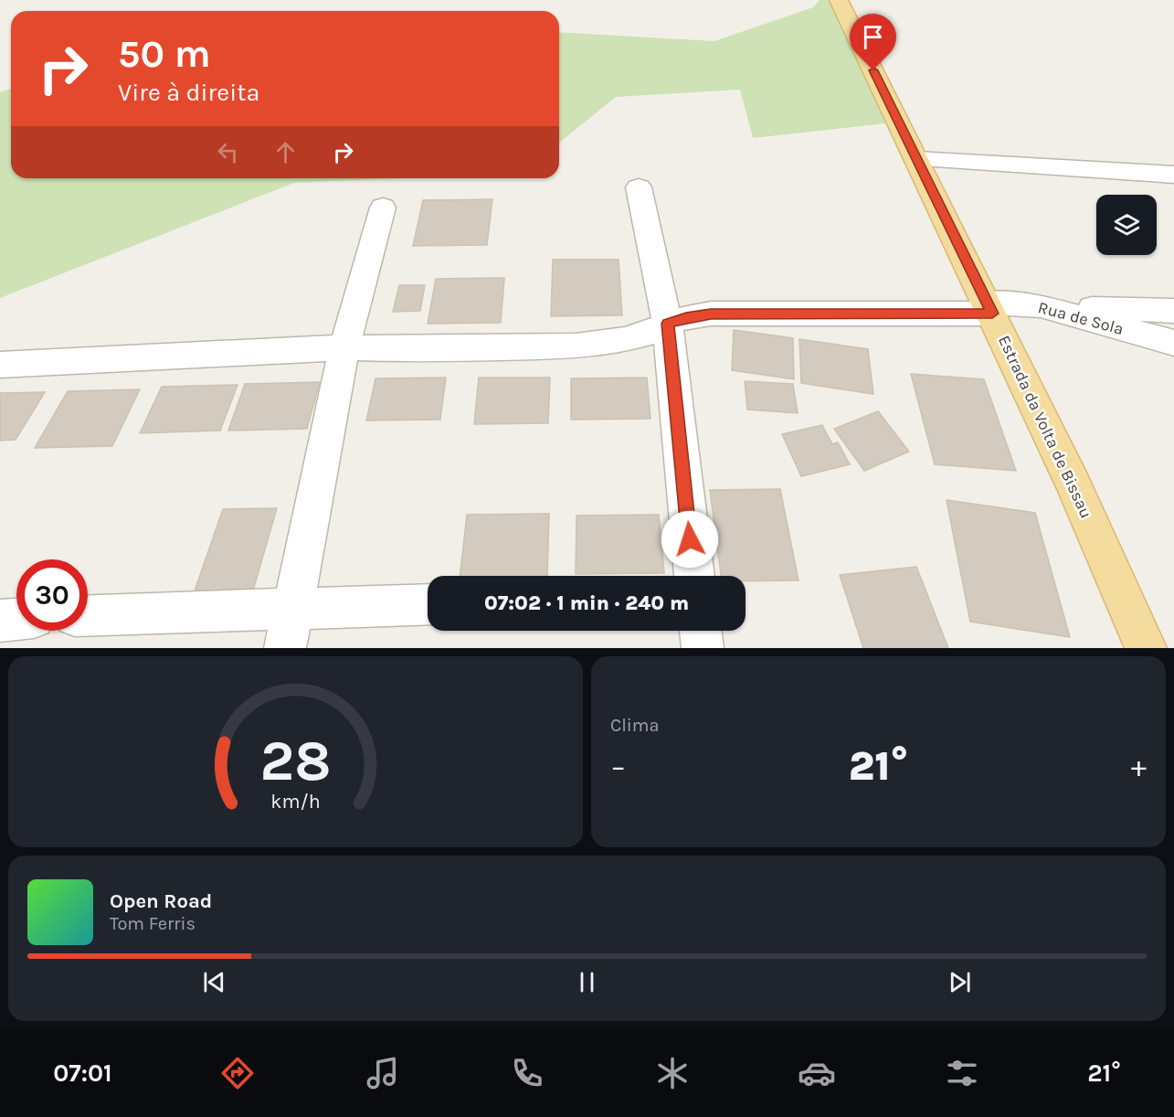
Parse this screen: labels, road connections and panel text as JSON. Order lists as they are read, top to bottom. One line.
{"streets":{"main road":["Estrada da Volta de Bissau"],"street":["Rua de Sola"]},"crossings":[["Rua de Sola","Estrada da Volta de Bissau"]],"page":{"turn":["50 m","Vire à direita"],"limit":"30","trip":"07:02 · 1 min · 240 m","tile":"Clima","heat":["−","21°","+"],"song":["Open Road","Tom Ferris"],"tabs":["07:01","21°"],"gauge":["28","km/h"]}}
